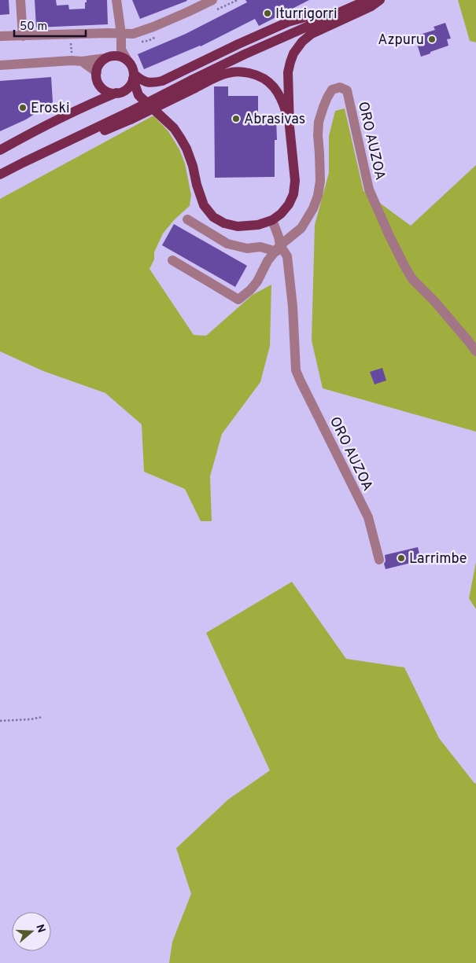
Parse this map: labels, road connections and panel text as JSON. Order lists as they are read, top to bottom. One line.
{"streets":{"street":["ORO AUZOA"]},"places":["Iturrigorri","Azpuru","Eroski","Abrasivas","Larrimbe"],"scale_bar":"50 m","north":"right"}
